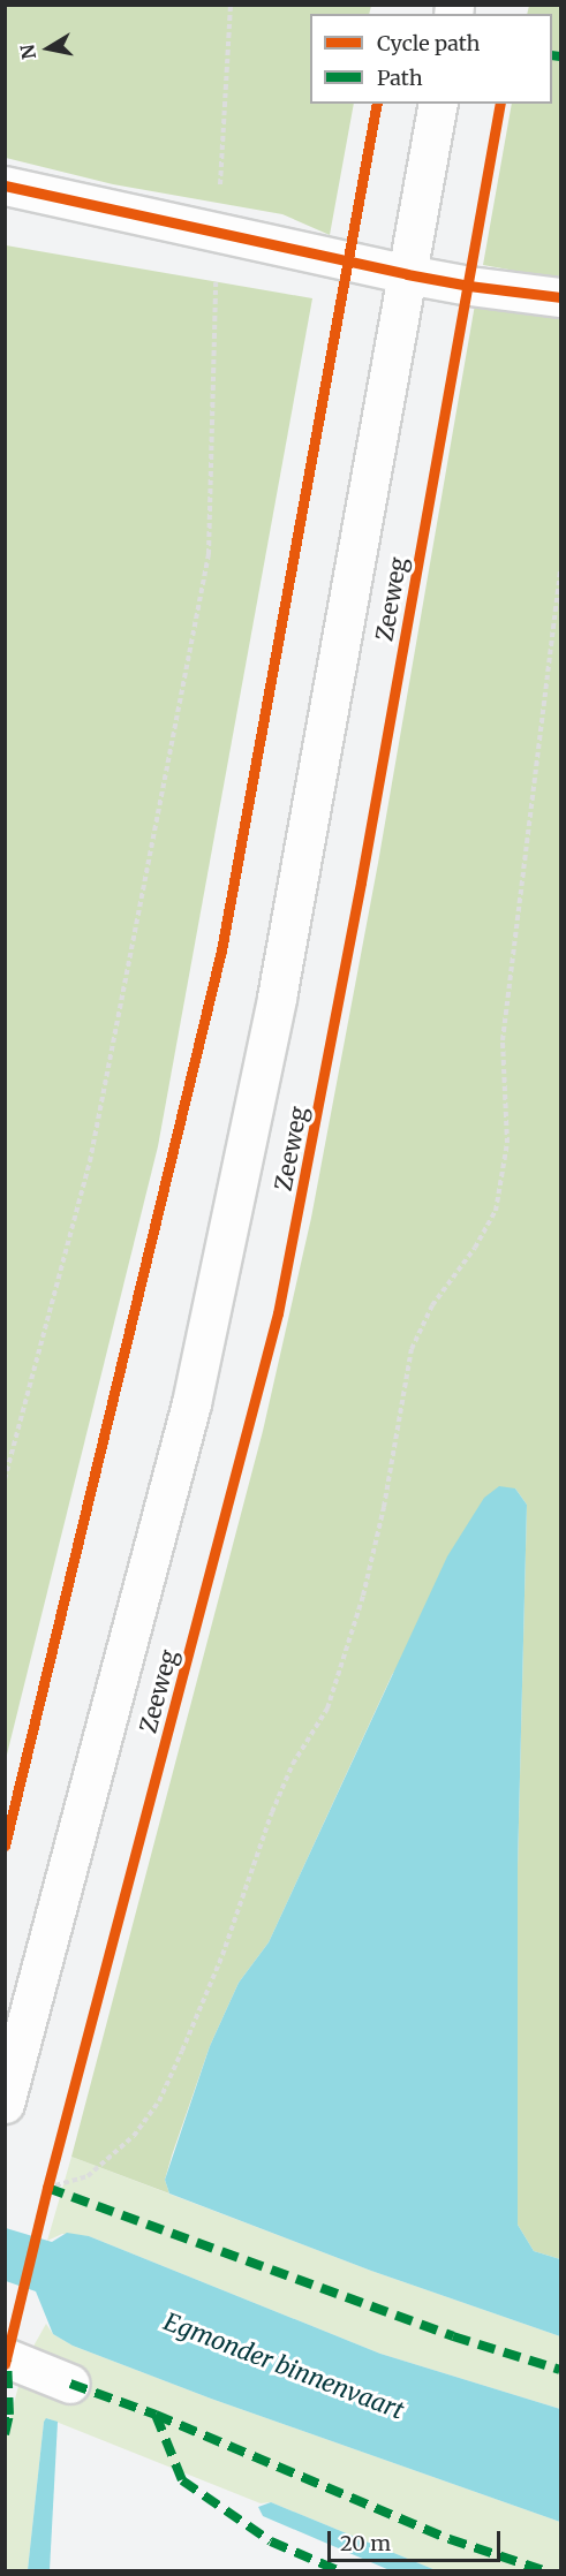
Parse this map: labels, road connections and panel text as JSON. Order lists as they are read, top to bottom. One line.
{"streets":{"street":["Zeeweg"]},"water":["Egmonder binnenvaart"],"legend":["Cycle path","Path"],"scale_bar":"20 m","north":"left"}
